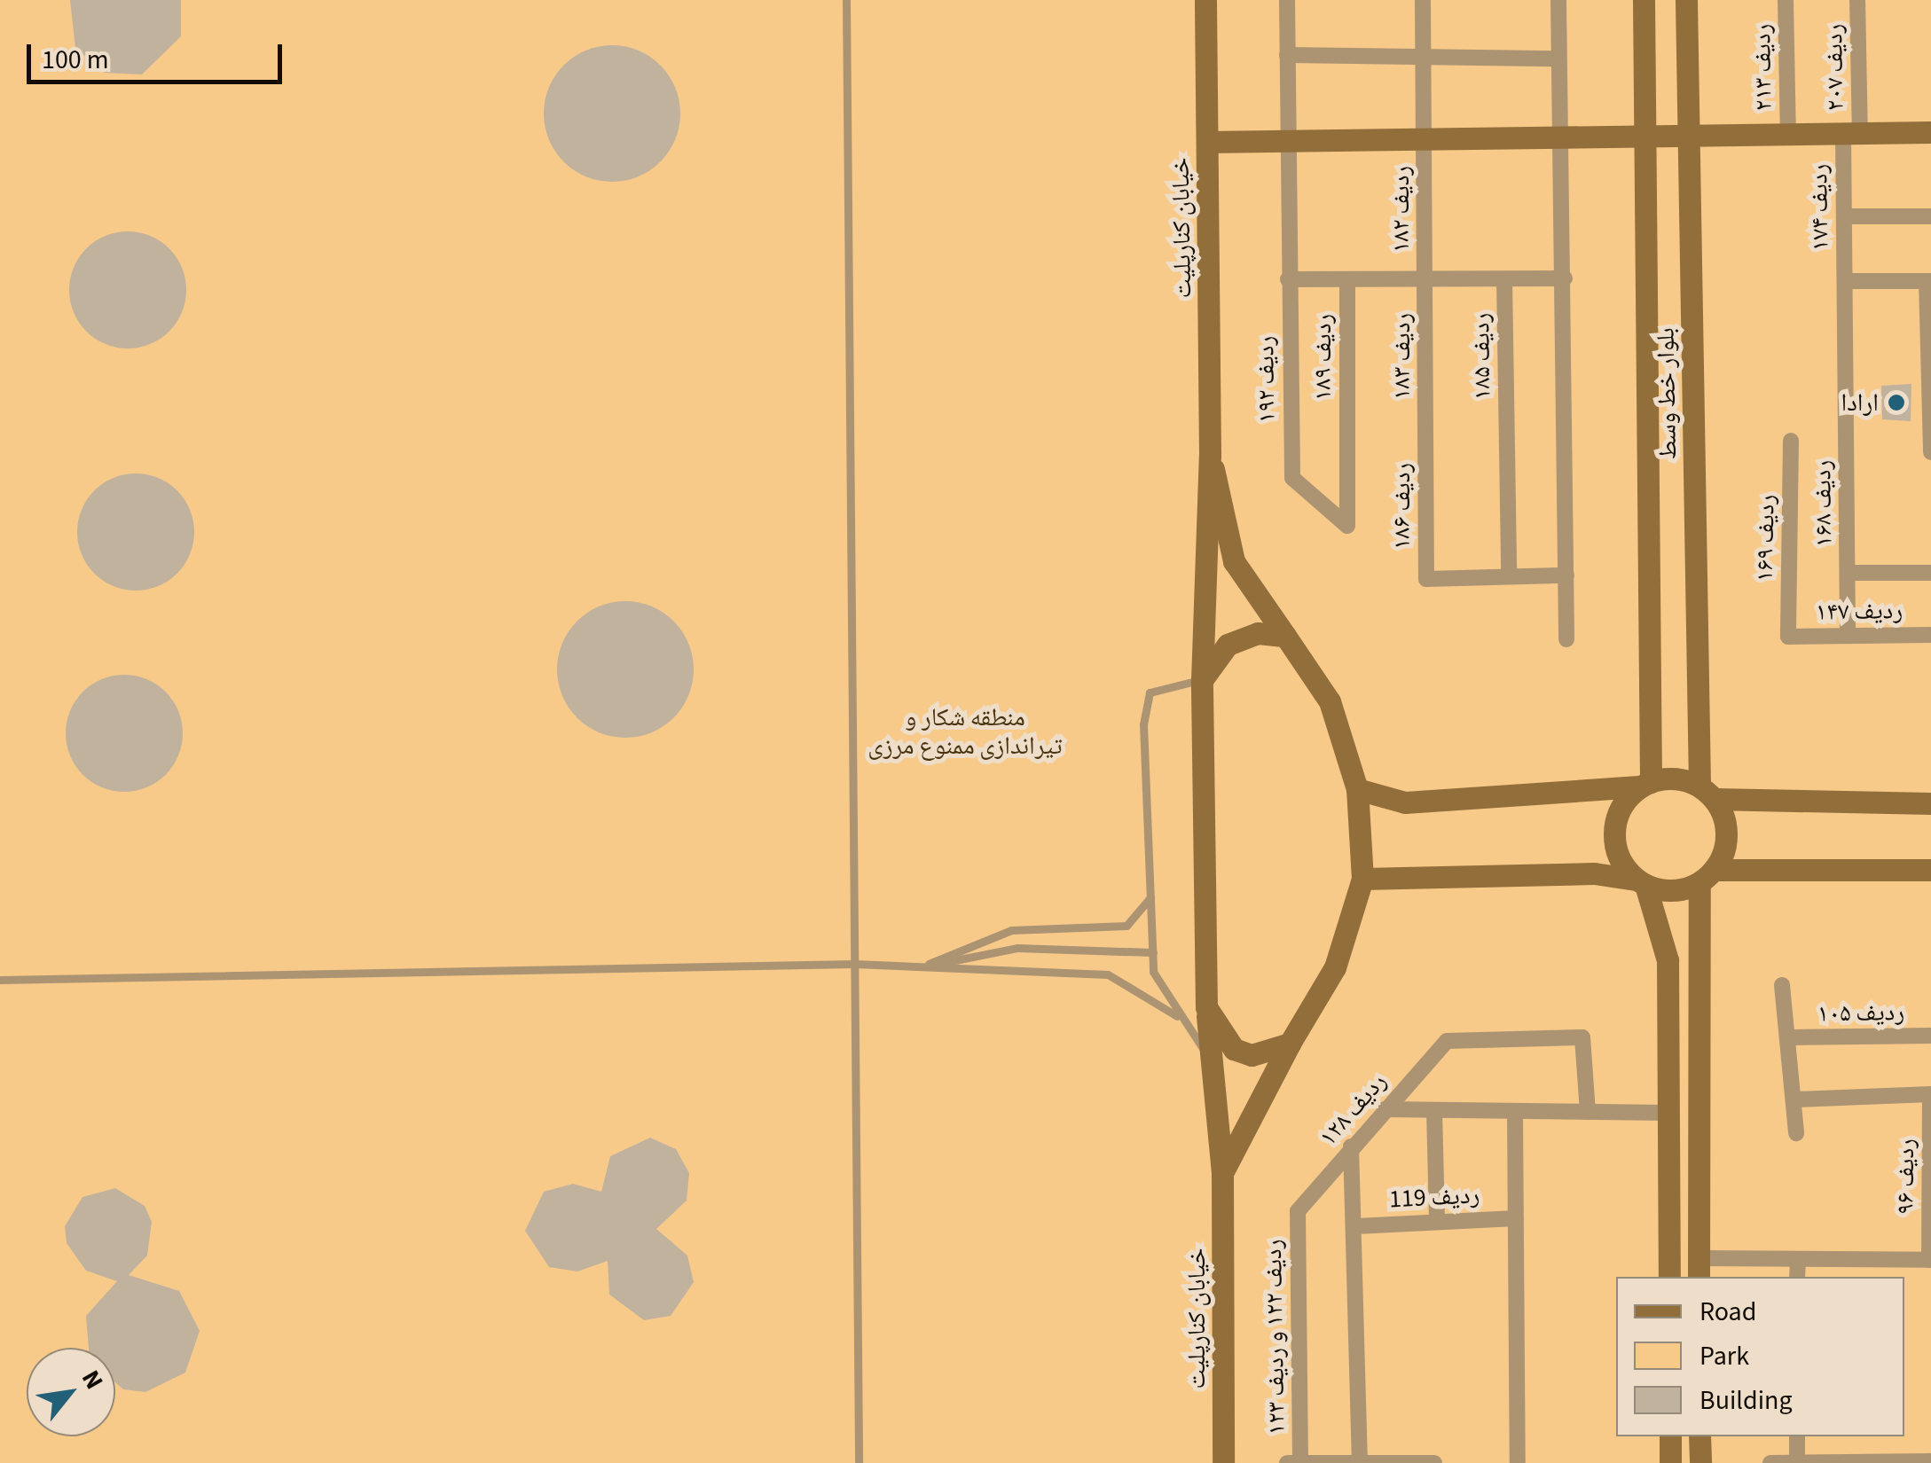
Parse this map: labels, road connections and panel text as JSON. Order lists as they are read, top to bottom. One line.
{"streets":{"main road":["خیابان کنارپلیت","بلوار خط وسط"],"street":["ردیف ۲۱۳","ردیف ۲۰۷","ردیف ۱۷۴","ردیف ۱۸۲","ردیف ۱۸۳","ردیف ۱۸۵","ردیف ۱۸۹","ردیف ۱۹۲","ردیف ۱۶۸","ردیف ۱۸۶","ردیف ۱۶۹","ردیف ۱۴۷","ردیف ۱۰۵","ردیف ۱۲۸","ردیف ۹۶","ردیف 119","ردیف ۱۲۲ و ردیف ۱۲۳"]},"crossings":[["ردیف ۲۰۷","ردیف ۱۷۴"],["ردیف ۱۷۴","ردیف ۱۶۸"],["ردیف ۱۸۲","ردیف ۱۸۳"],["ردیف ۱۸۳","ردیف ۱۸۶"],["ردیف ۱۸۵","ردیف ۱۸۶"],["ردیف ۱۸۹","ردیف ۱۹۲"],["ردیف ۱۶۸","ردیف ۱۴۷"],["ردیف ۱۶۹","ردیف ۱۴۷"],["ردیف ۱۲۸","ردیف ۱۲۲ و ردیف ۱۲۳"]],"parks":["منطقه شکار و تیراندازی ممنوع مرزی"],"places":["ارادا"],"legend":["Road","Park","Building"],"scale_bar":"100 m","north":"top right"}
